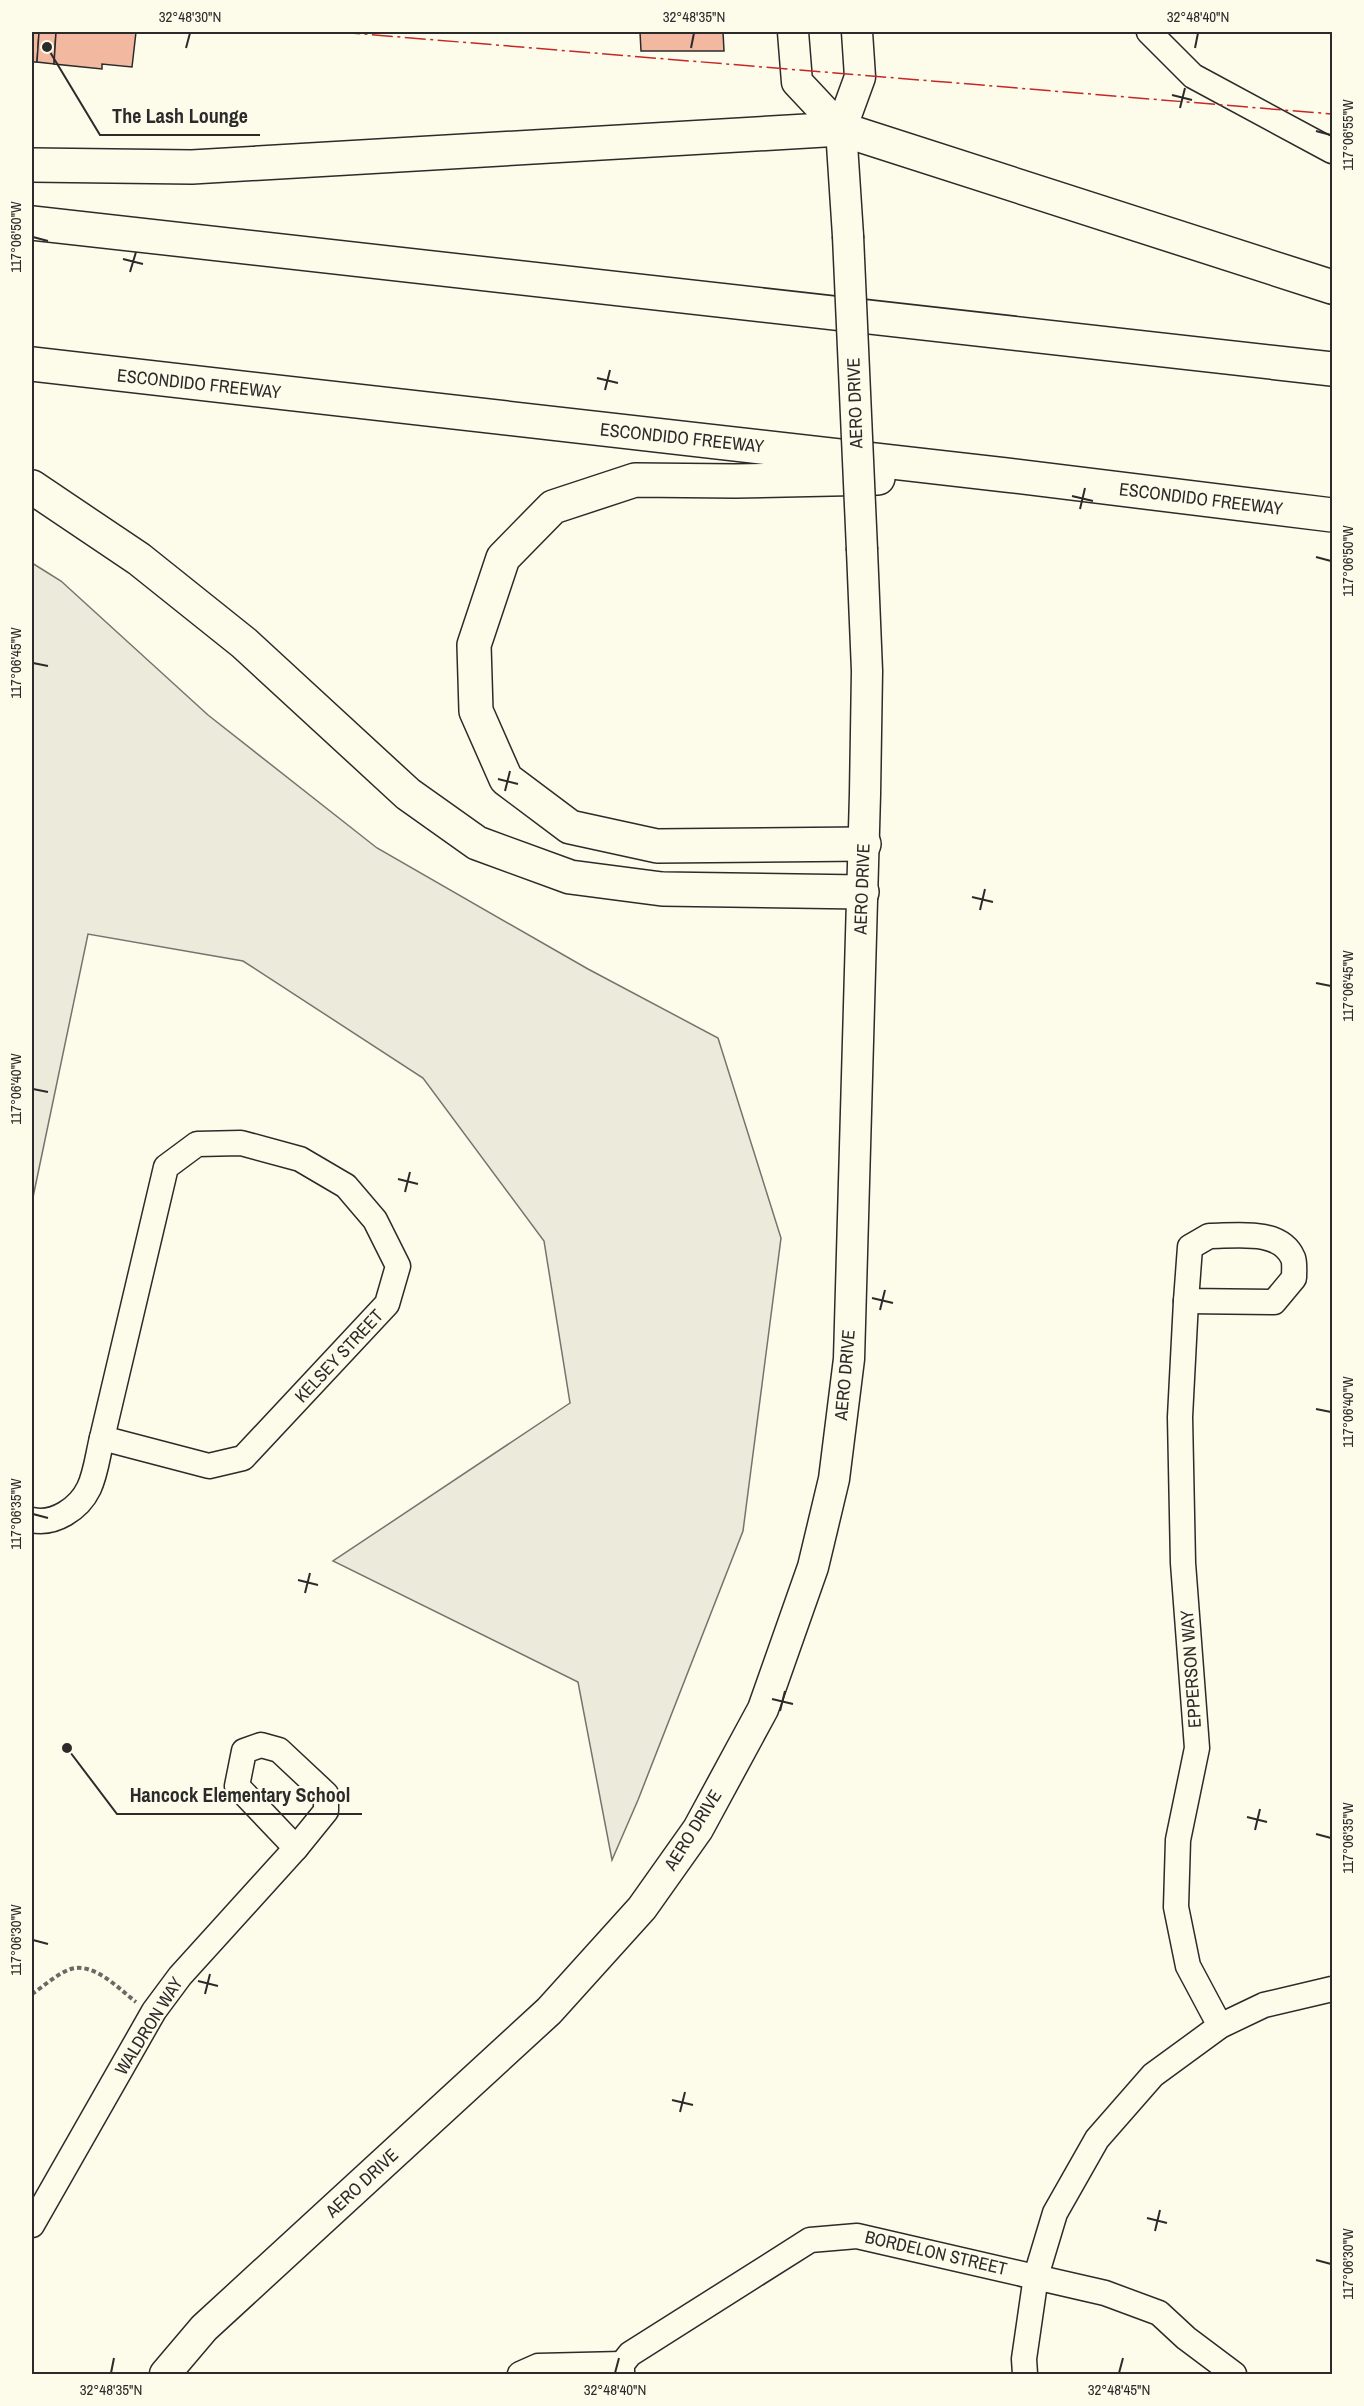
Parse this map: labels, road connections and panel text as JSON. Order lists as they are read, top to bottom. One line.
{"streets":{"highway":["ESCONDIDO FREEWAY"],"main road":["AERO DRIVE"],"street":["KELSEY STREET","EPPERSON WAY","WALDRON WAY","BORDELON STREET"]},"places":["The Lash Lounge","Hancock Elementary School"],"coordinates":["32°48'30\"N","32°48'35\"N","32°48'40\"N","117°06'55\"W","117°06'50\"W","117°06'45\"W","117°06'40\"W","117°06'35\"W","117°06'30\"W","32°48'45\"N"]}
